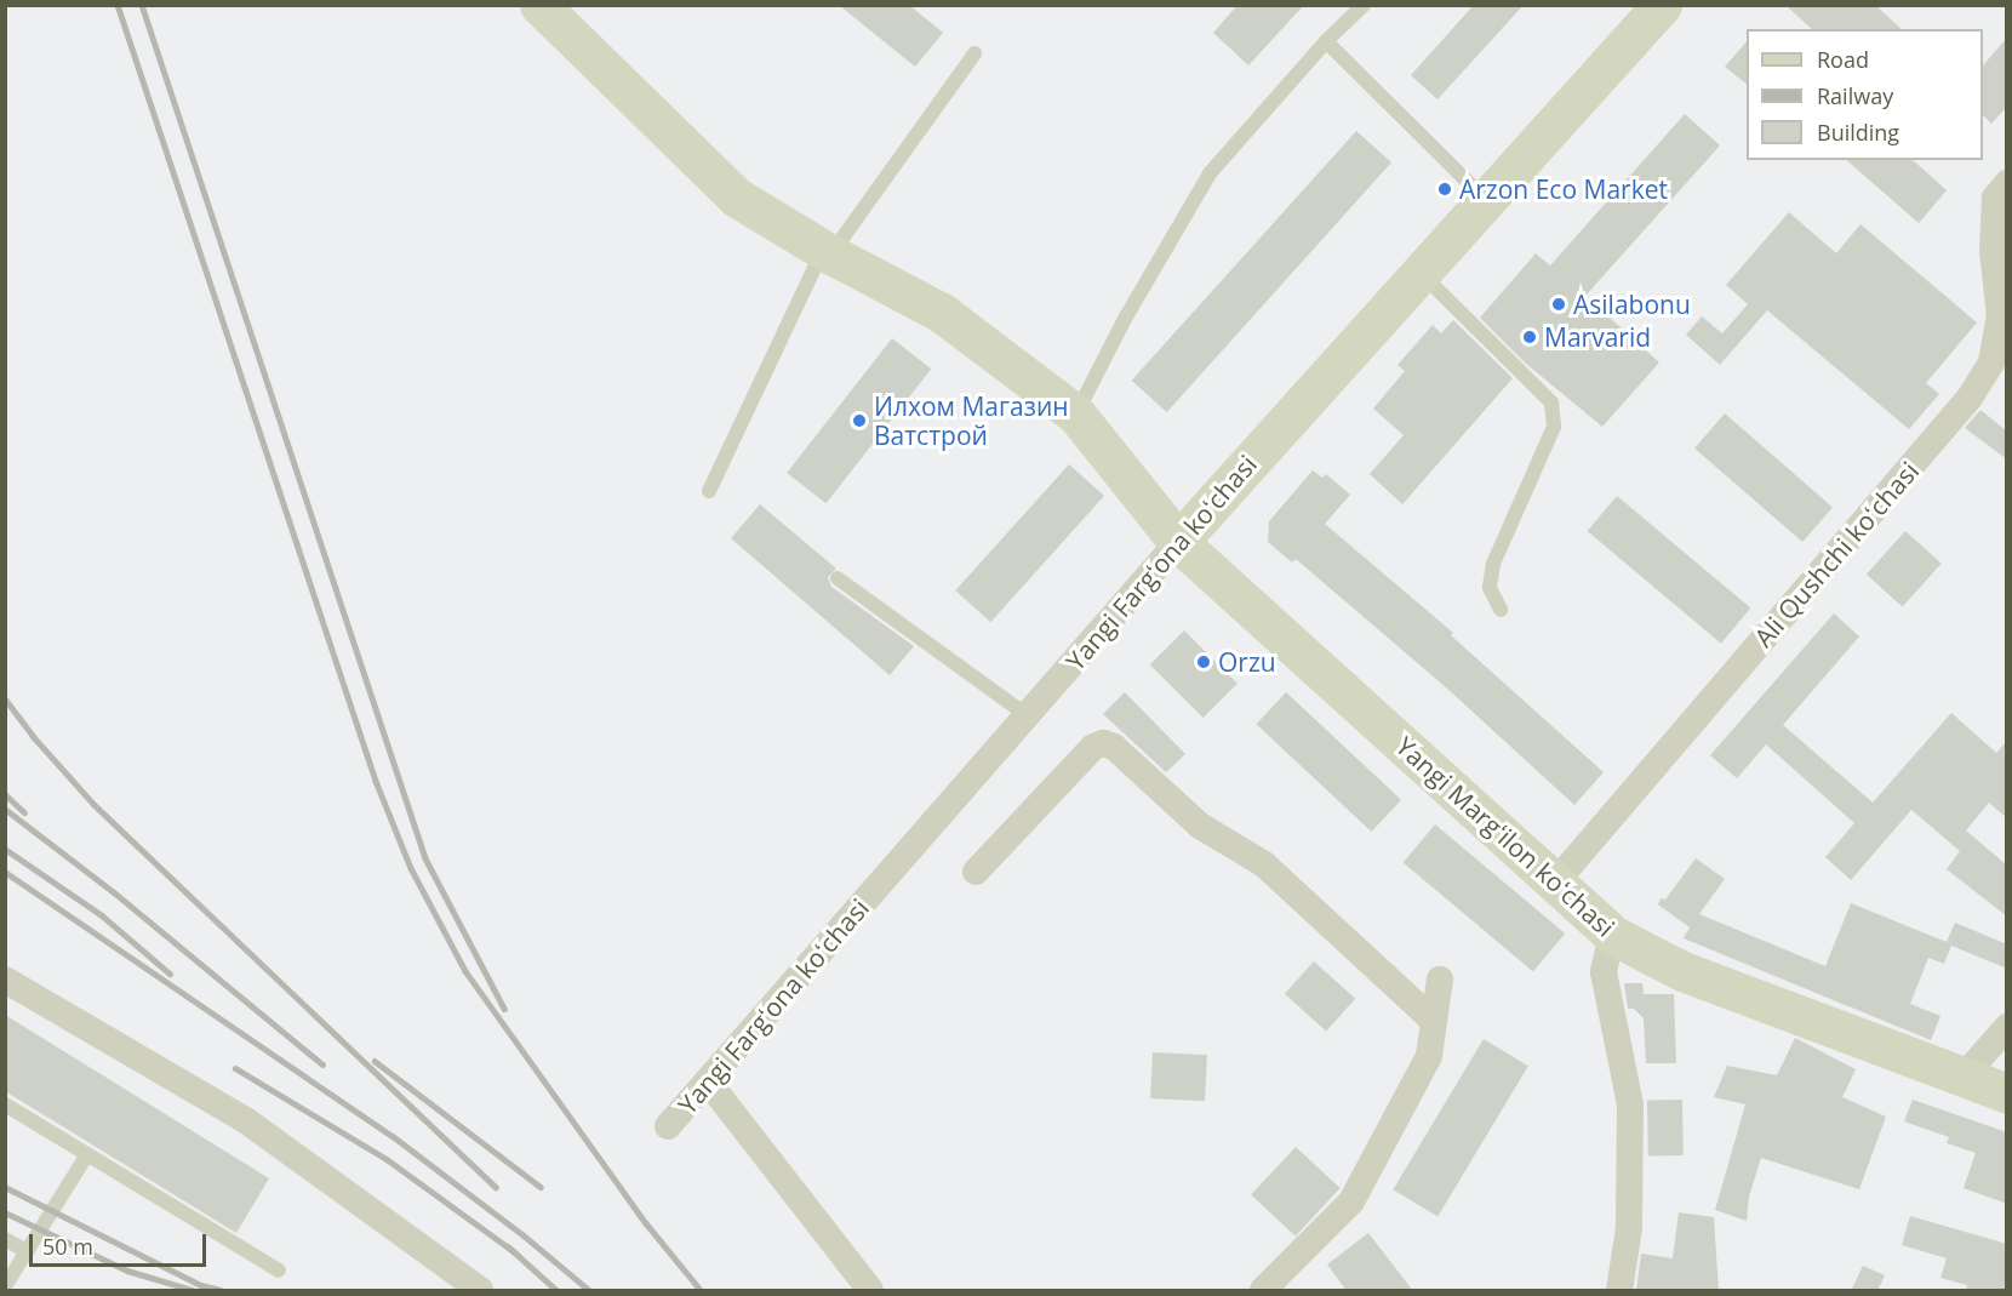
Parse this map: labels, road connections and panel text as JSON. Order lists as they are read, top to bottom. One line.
{"streets":{"main road":["Yangi Fargʻona koʻchasi","Yangi Margʻilon koʻchasi"],"street":["Ali Qushchi koʻchasi"]},"crossings":[["Ali Qushchi koʻchasi","Yangi Margʻilon koʻchasi"],["Yangi Fargʻona koʻchasi","Yangi Margʻilon koʻchasi"]],"places":["Arzon Eco Market","Asilabonu","Marvarid","Илхом Магазин Ватстрой","Orzu"],"legend":["Road","Railway","Building"],"scale_bar":"50 m"}
